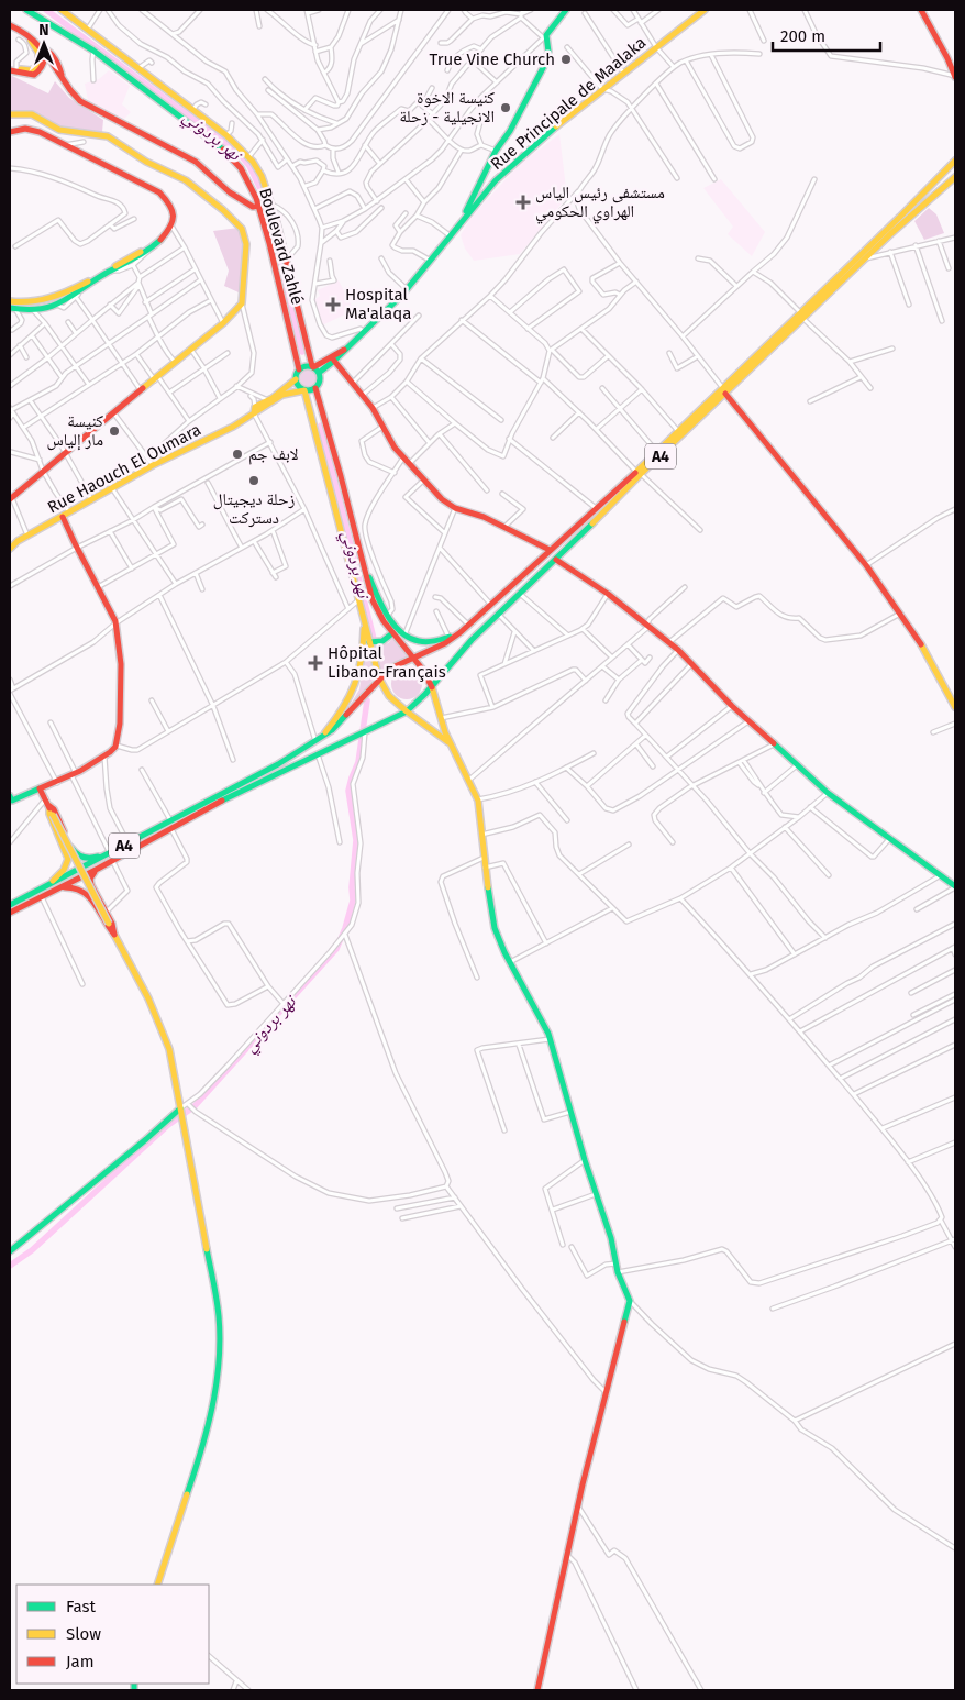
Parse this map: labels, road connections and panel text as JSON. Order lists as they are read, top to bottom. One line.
{"streets":{"main road":["Rue Principale de Maalaka","Boulevard Zahlé","A4","Rue Haouch El Oumara"]},"crossings":[["Rue Principale de Maalaka","Boulevard Zahlé"],["Rue Principale de Maalaka","Rue Haouch El Oumara"],["Boulevard Zahlé","Rue Haouch El Oumara"]],"water":["نهر بردوني"],"places":{"other":["True Vine Church","كنيسة الاخوة الانجيلية - زحلة","كنيسة مار إلياس","لابف جم","زحلة ديجيتال دستركت"],"health":["مستشفى رئيس الياس الهراوي الحكومي","Hospital Ma'alaqa","Hôpital Libano-Français"]},"legend":["Fast","Slow","Jam"],"scale_bar":"200 m","north":"top"}
